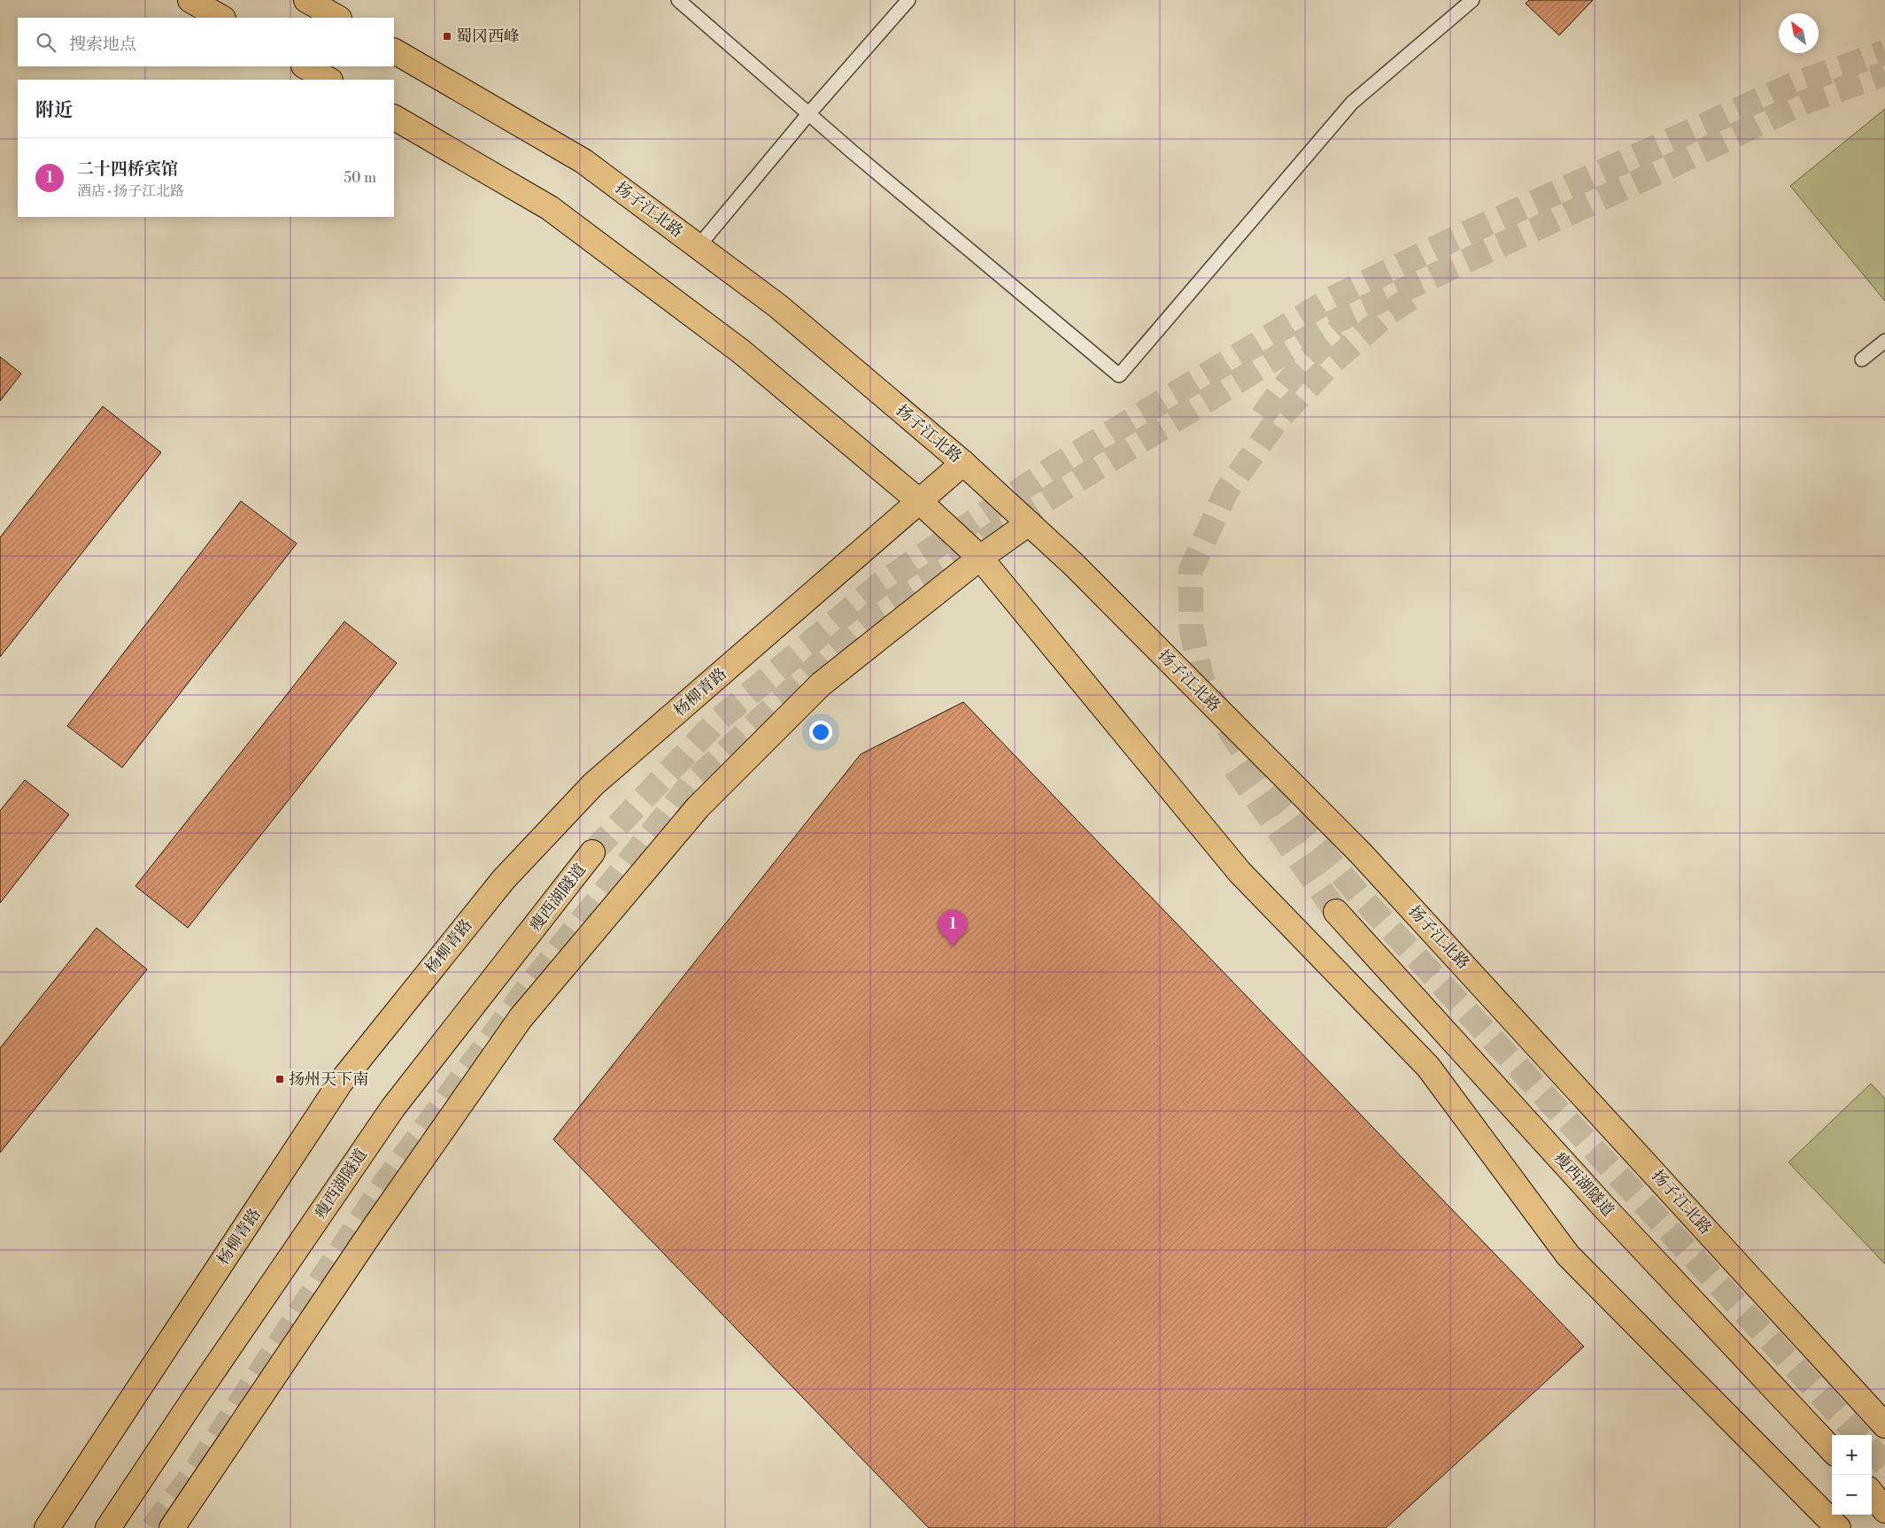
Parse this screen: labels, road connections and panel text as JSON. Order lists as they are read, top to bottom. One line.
{"streets":{"main road":["扬子江北路","杨柳青路","瘦西湖隧道"]},"crossings":[["扬子江北路","杨柳青路"]],"places":{"transit":["蜀冈西峰","扬州天下南"]},"north":"top left","page":{"search":"搜索地点","heading":"附近","list":[{"mark":"1","name":"二十四桥宾馆","note":"酒店 · 扬子江北路","value":"50 m"}],"pins":"1","map_buttons":["+","−"]}}
